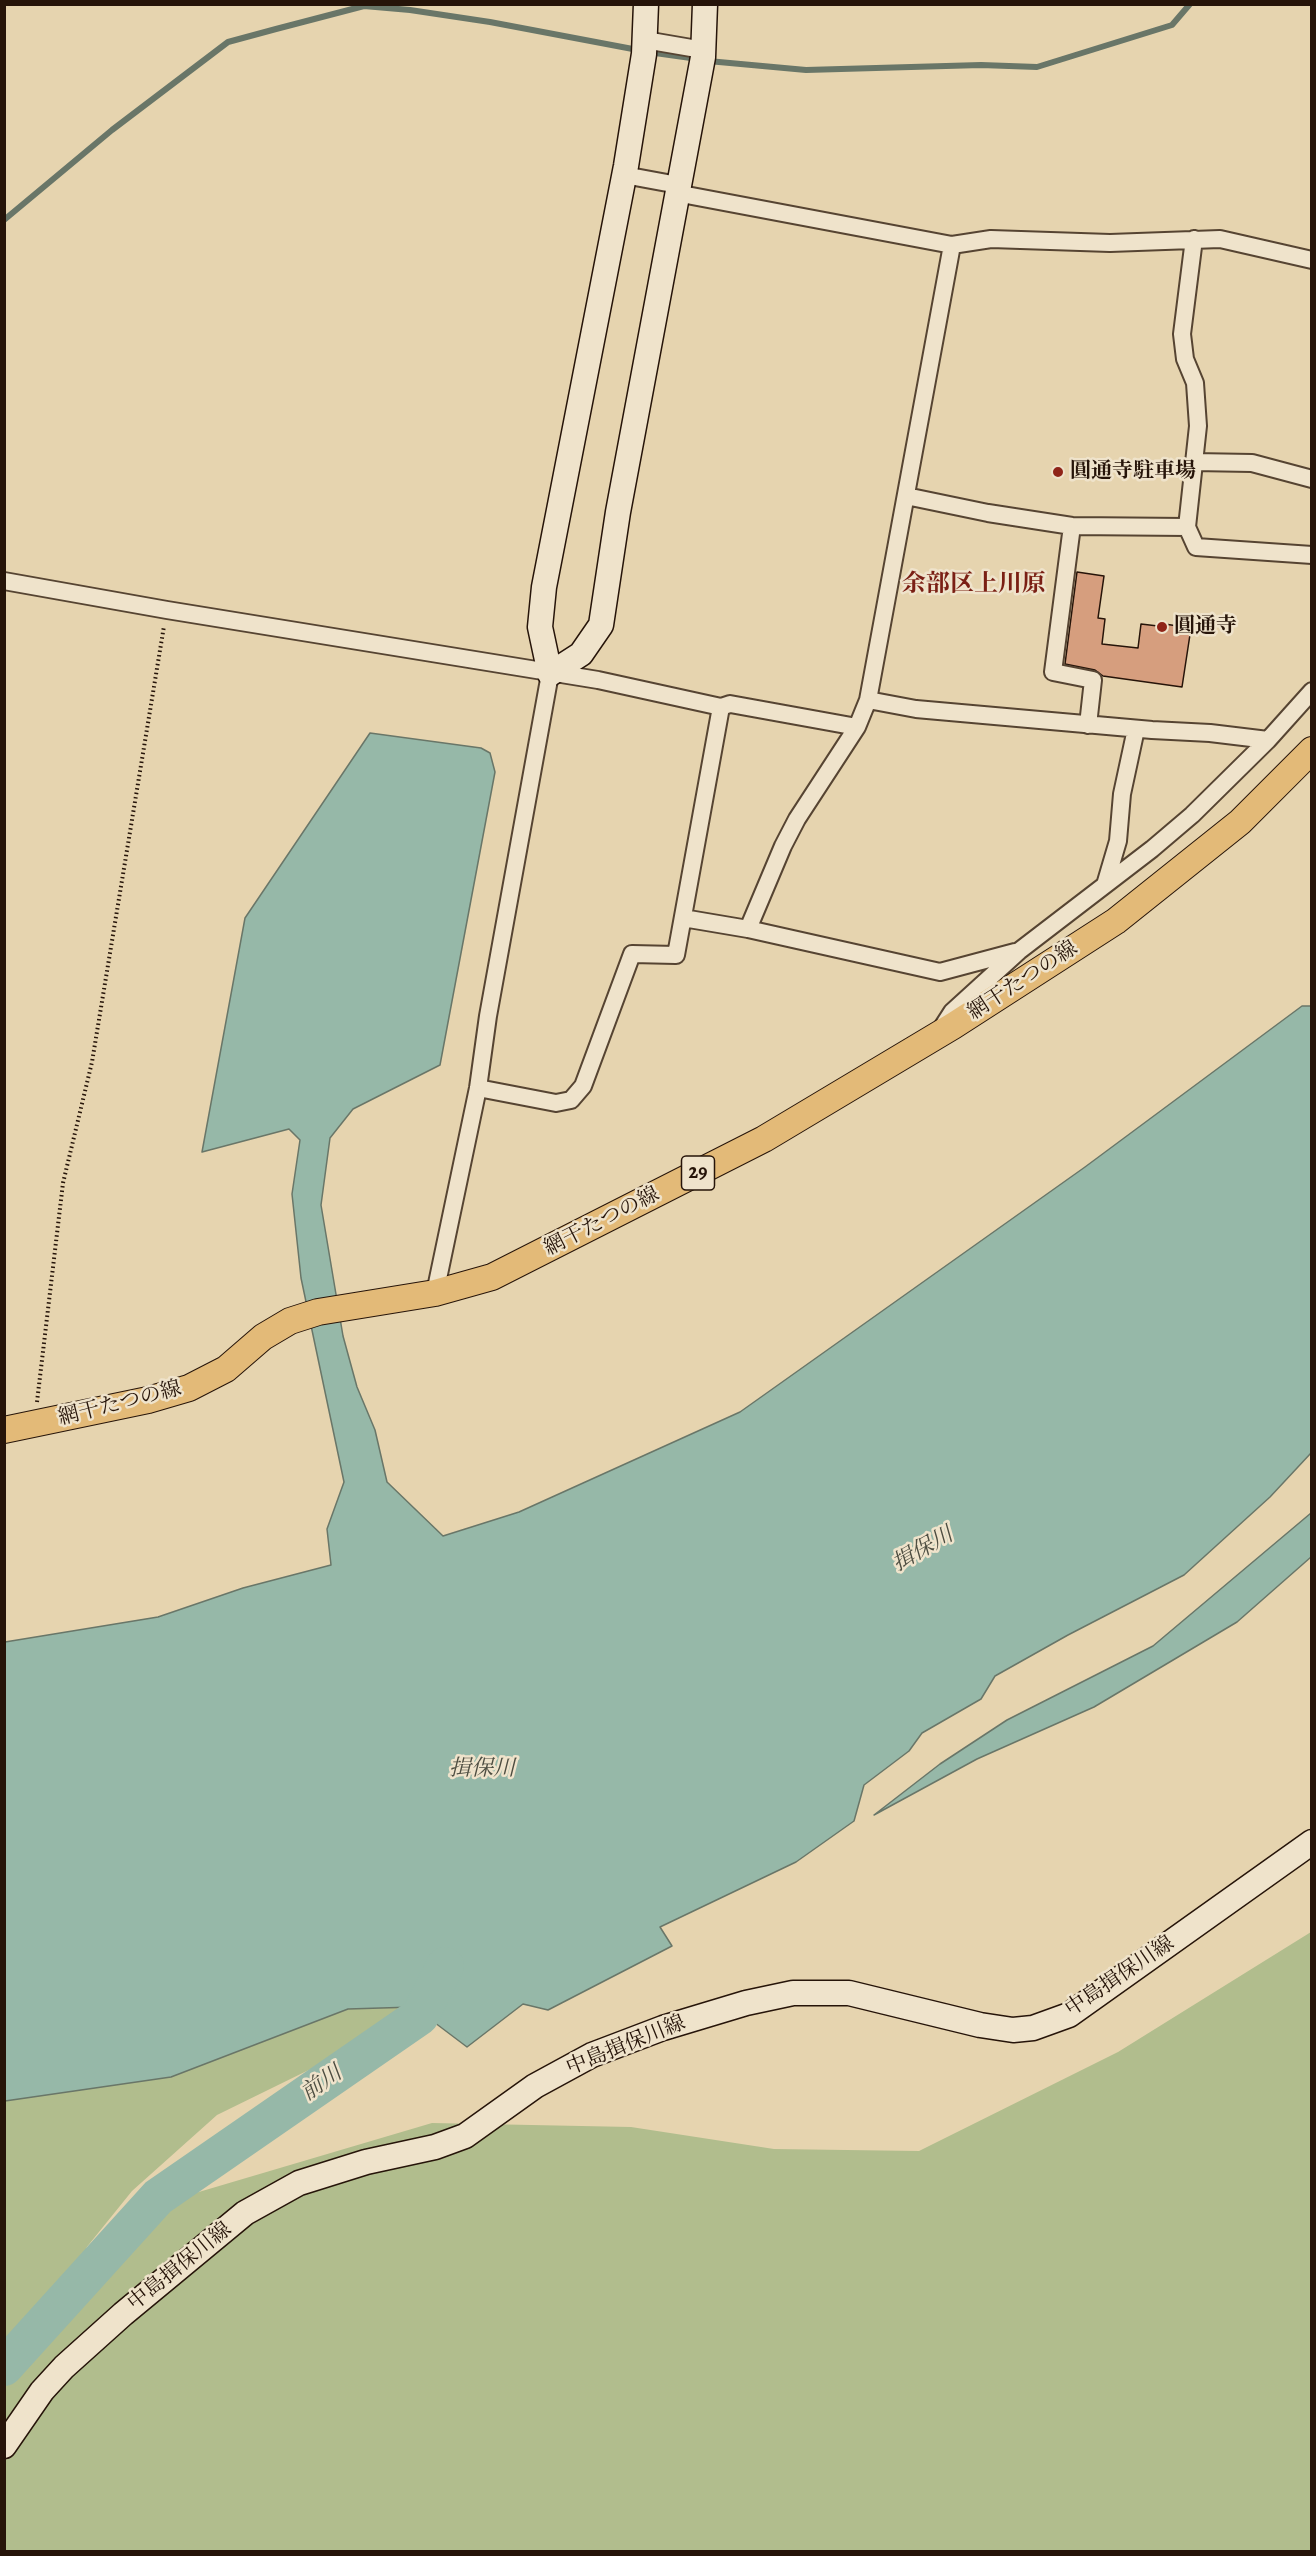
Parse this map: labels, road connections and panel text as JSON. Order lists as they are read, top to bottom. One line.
{"streets":{"main road":["網干たつの線","29","中島揖保川線"]},"districts":["余部区上川原"],"water":["揖保川","前川"],"places":["圓通寺駐車場","圓通寺"]}
